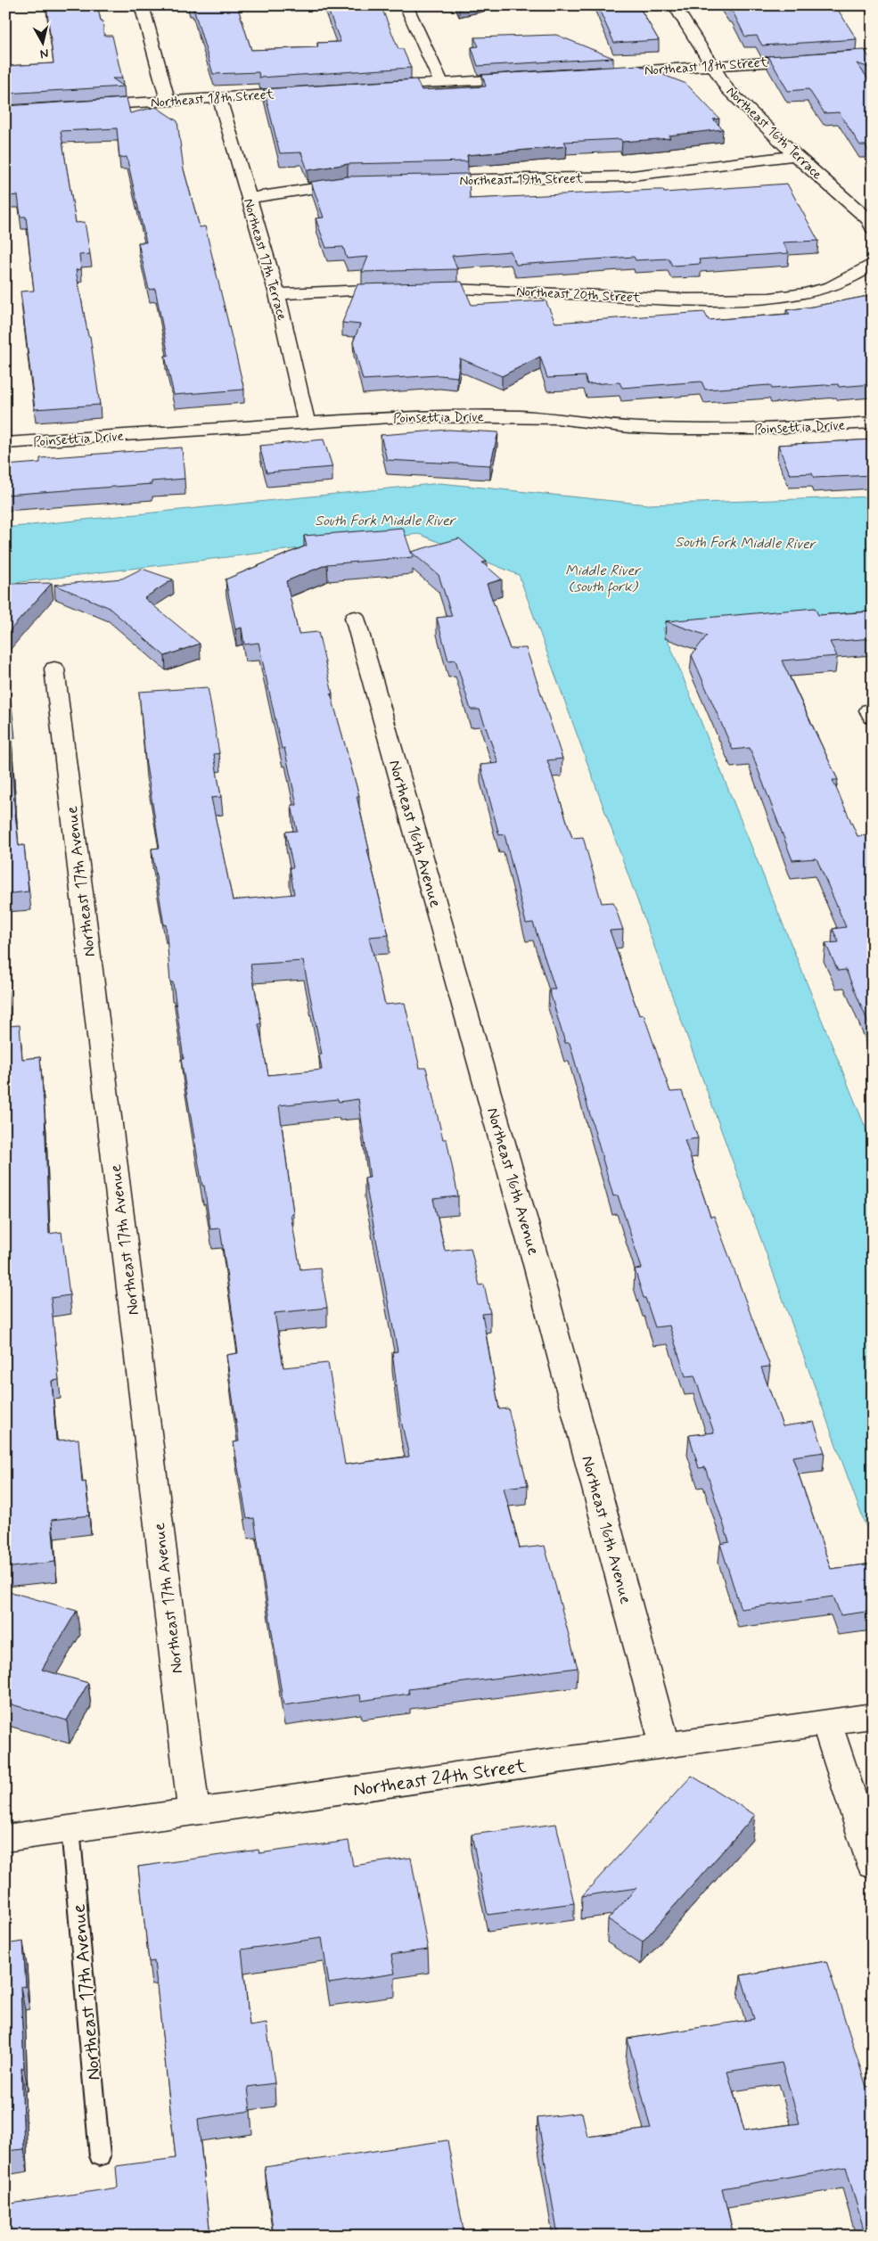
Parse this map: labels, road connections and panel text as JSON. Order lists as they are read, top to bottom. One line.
{"streets":{"street":["Northeast 18th Street","Northeast 16th Terrace","Northeast 19th Street","Northeast 17th Terrace","Northeast 20th Street","Poinsettia Drive","Northeast 16th Avenue","Northeast 17th Avenue","Northeast 24th Street"]},"crossings":[["Northeast 18th Street","Northeast 16th Terrace"],["Northeast 18th Street","Northeast 17th Terrace"],["Northeast 16th Terrace","Northeast 19th Street"],["Northeast 17th Terrace","Northeast 20th Street"],["Northeast 17th Terrace","Poinsettia Drive"],["Northeast 16th Avenue","Northeast 24th Street"],["Northeast 17th Avenue","Northeast 24th Street"]],"water":["South Fork Middle River","Middle River (south fork)"],"north":"bottom"}
